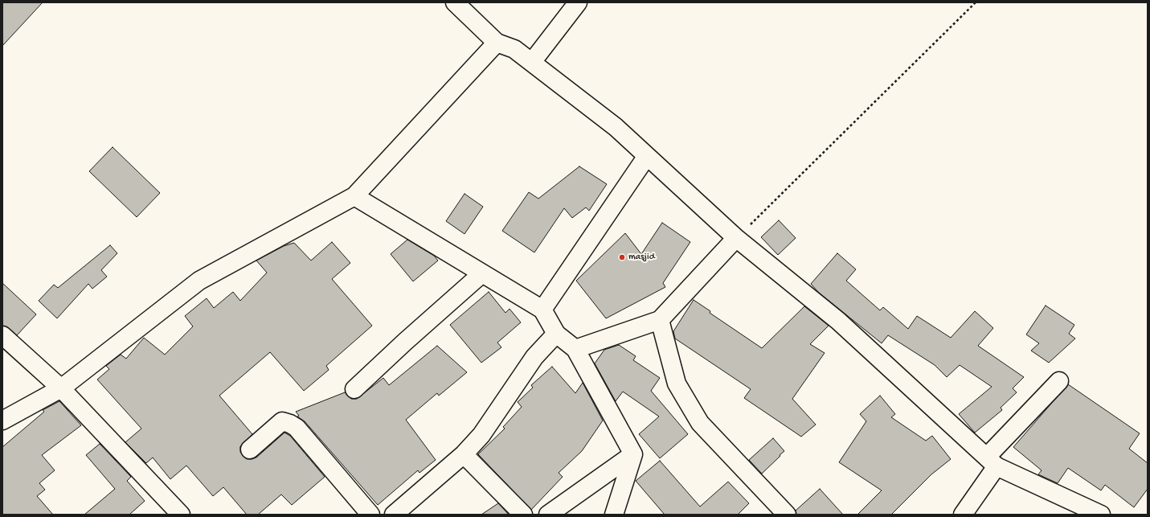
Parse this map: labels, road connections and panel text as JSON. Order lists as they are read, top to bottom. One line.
{"places":["masjid"]}
